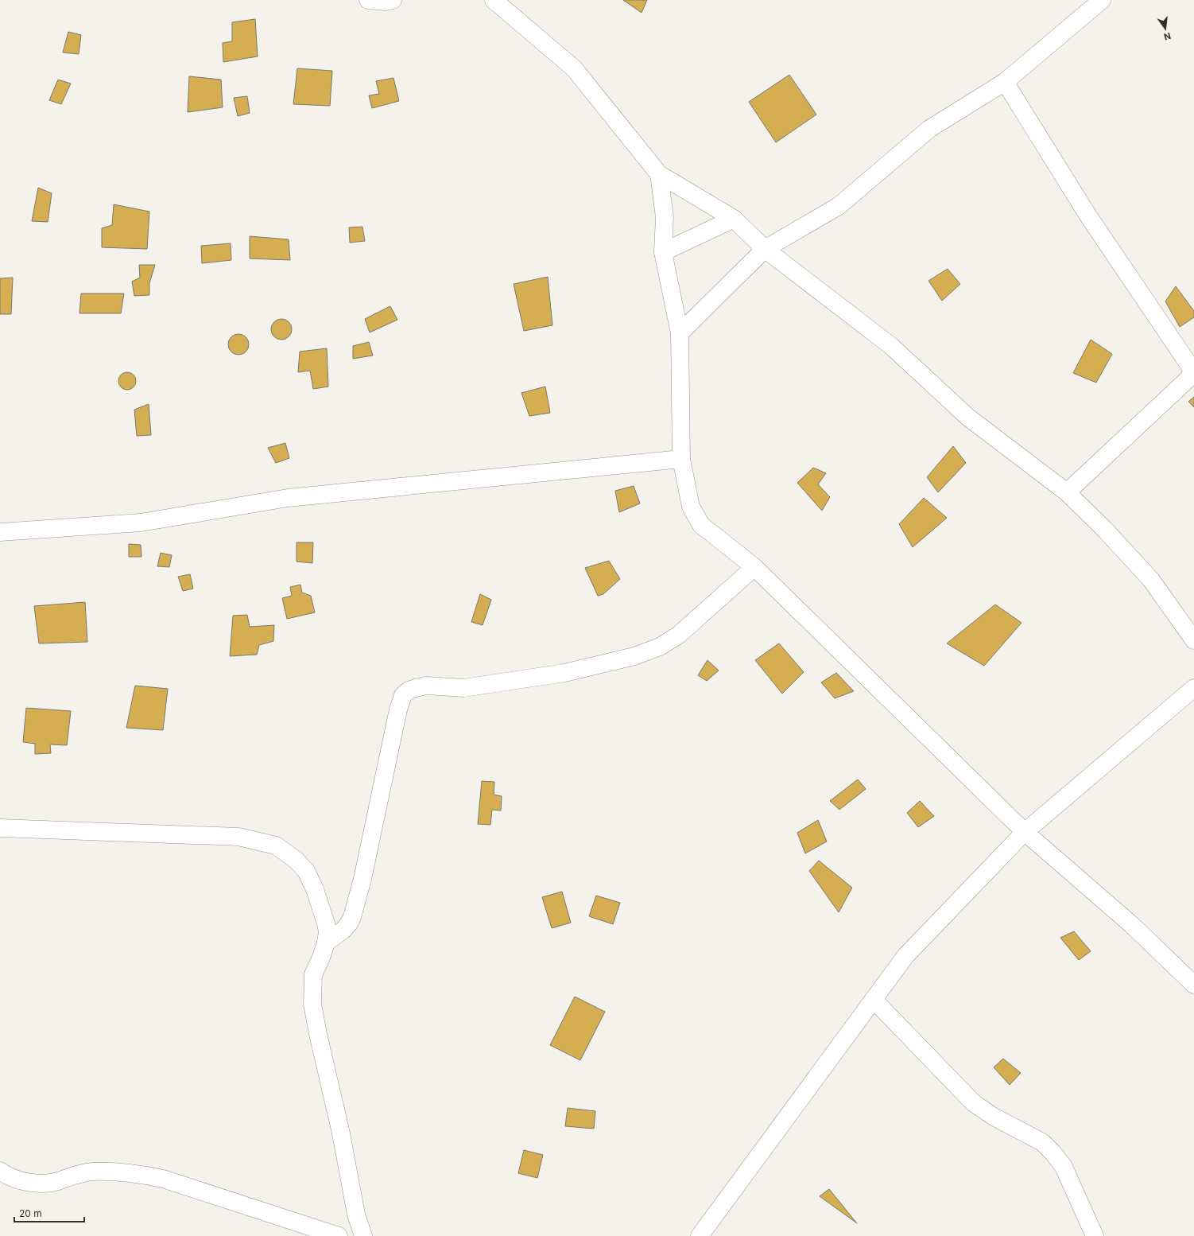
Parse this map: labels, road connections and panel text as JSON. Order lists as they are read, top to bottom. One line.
{"scale_bar":"20 m","north":"bottom"}
